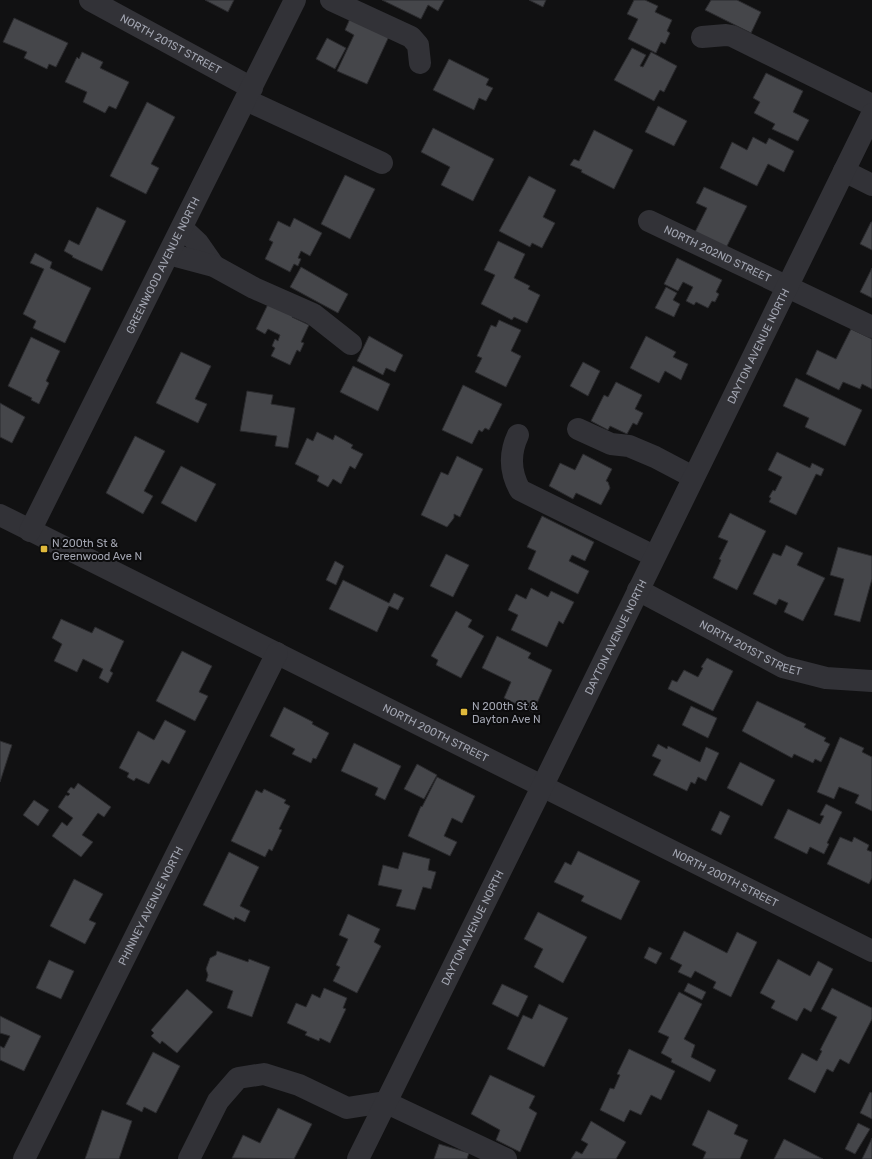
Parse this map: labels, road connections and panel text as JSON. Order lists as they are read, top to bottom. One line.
{"streets":{"street":["NORTH 201ST STREET","NORTH 202ND STREET","GREENWOOD AVENUE NORTH","DAYTON AVENUE NORTH","NORTH 200TH STREET","PHINNEY AVENUE NORTH"]},"crossings":[["NORTH 201ST STREET","GREENWOOD AVENUE NORTH"],["NORTH 201ST STREET","DAYTON AVENUE NORTH"],["NORTH 202ND STREET","DAYTON AVENUE NORTH"],["GREENWOOD AVENUE NORTH","NORTH 200TH STREET"],["DAYTON AVENUE NORTH","NORTH 200TH STREET"],["NORTH 200TH STREET","PHINNEY AVENUE NORTH"]],"places":{"transit":["N 200th St & Greenwood Ave N","N 200th St & Dayton Ave N"]}}
